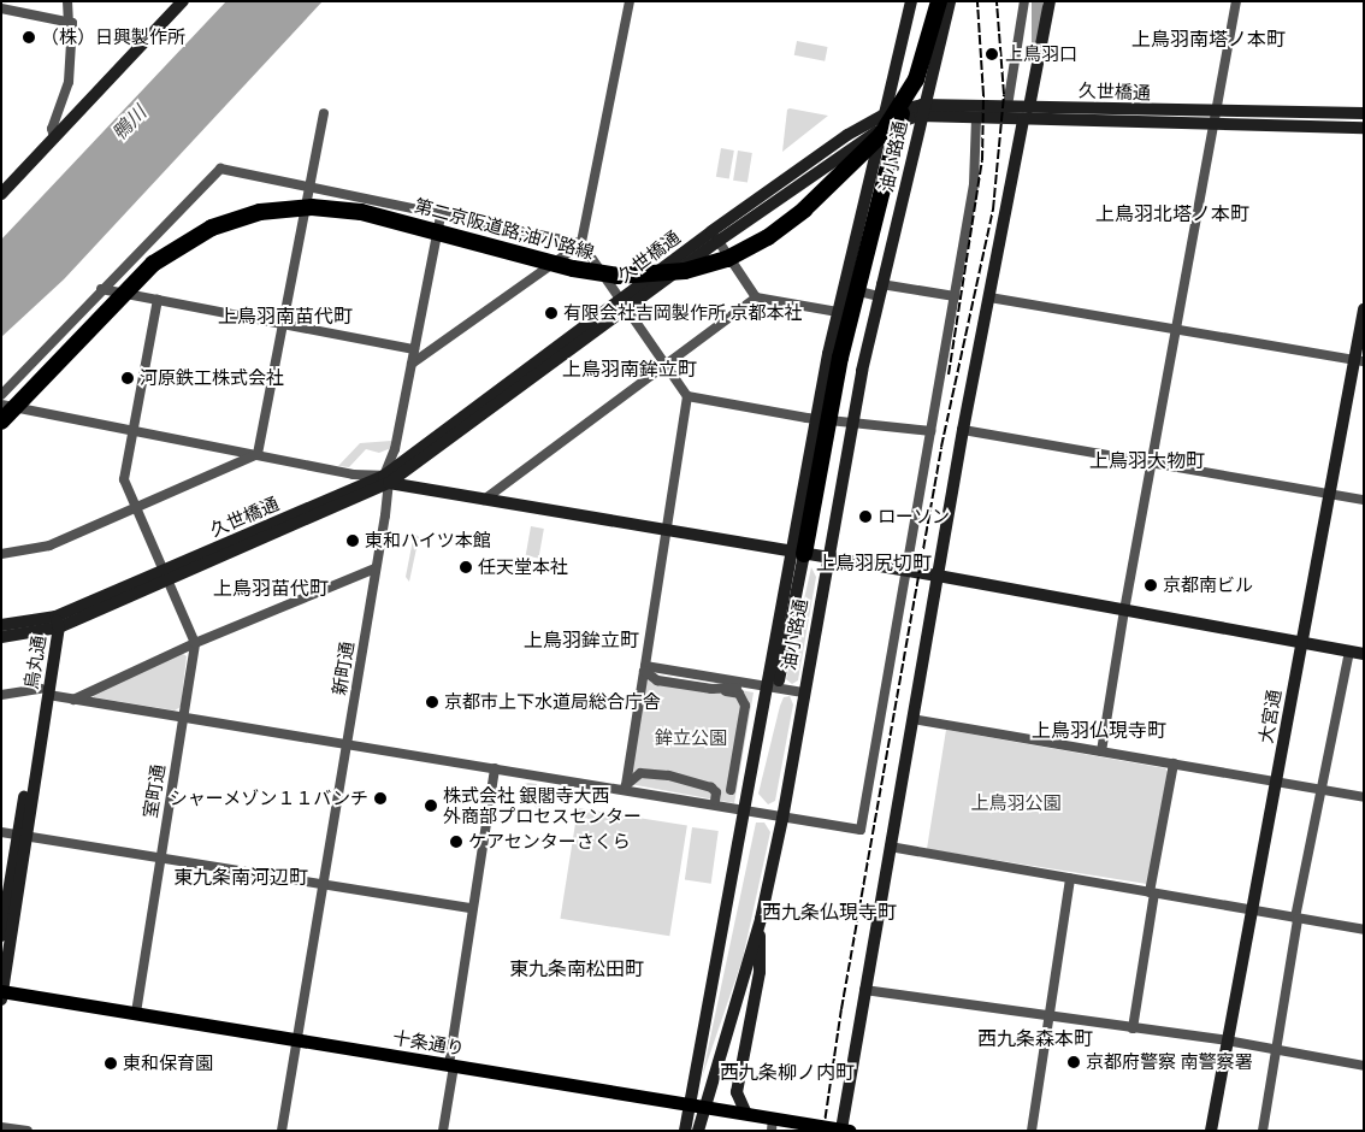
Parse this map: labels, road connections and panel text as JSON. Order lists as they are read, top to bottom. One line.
{"streets":{"highway":["第二京阪道路;油小路線"],"main road":["十条通り"],"street":["久世橋通","油小路通","烏丸通","新町通","大宮通","室町通"]},"crossings":[["久世橋通","油小路通"],["久世橋通","烏丸通"],["久世橋通","新町通"],["油小路通","十条通り"],["烏丸通","十条通り"],["新町通","十条通り"],["室町通","十条通り"]],"districts":["上鳥羽南塔ノ本町","上鳥羽北塔ノ本町","上鳥羽南苗代町","上鳥羽南鉾立町","上鳥羽大物町","上鳥羽尻切町","上鳥羽苗代町","上鳥羽鉾立町","上鳥羽仏現寺町","東九条南河辺町","西九条仏現寺町","東九条南松田町","西九条森本町","西九条柳ノ内町"],"water":["鴨川"],"parks":["鉾立公園","上鳥羽公園"],"places":["（株）日興製作所","上鳥羽口","有限会社吉岡製作所 京都本社","河原鉄工株式会社","ローソン","東和ハイツ本館","任天堂本社","京都南ビル","京都市上下水道局総合庁舎","シャーメゾン１１バンチ","株式会社 銀閣寺大西 外商部プロセスセンター","ケアセンターさくら","京都府警察 南警察署","東和保育園"]}
